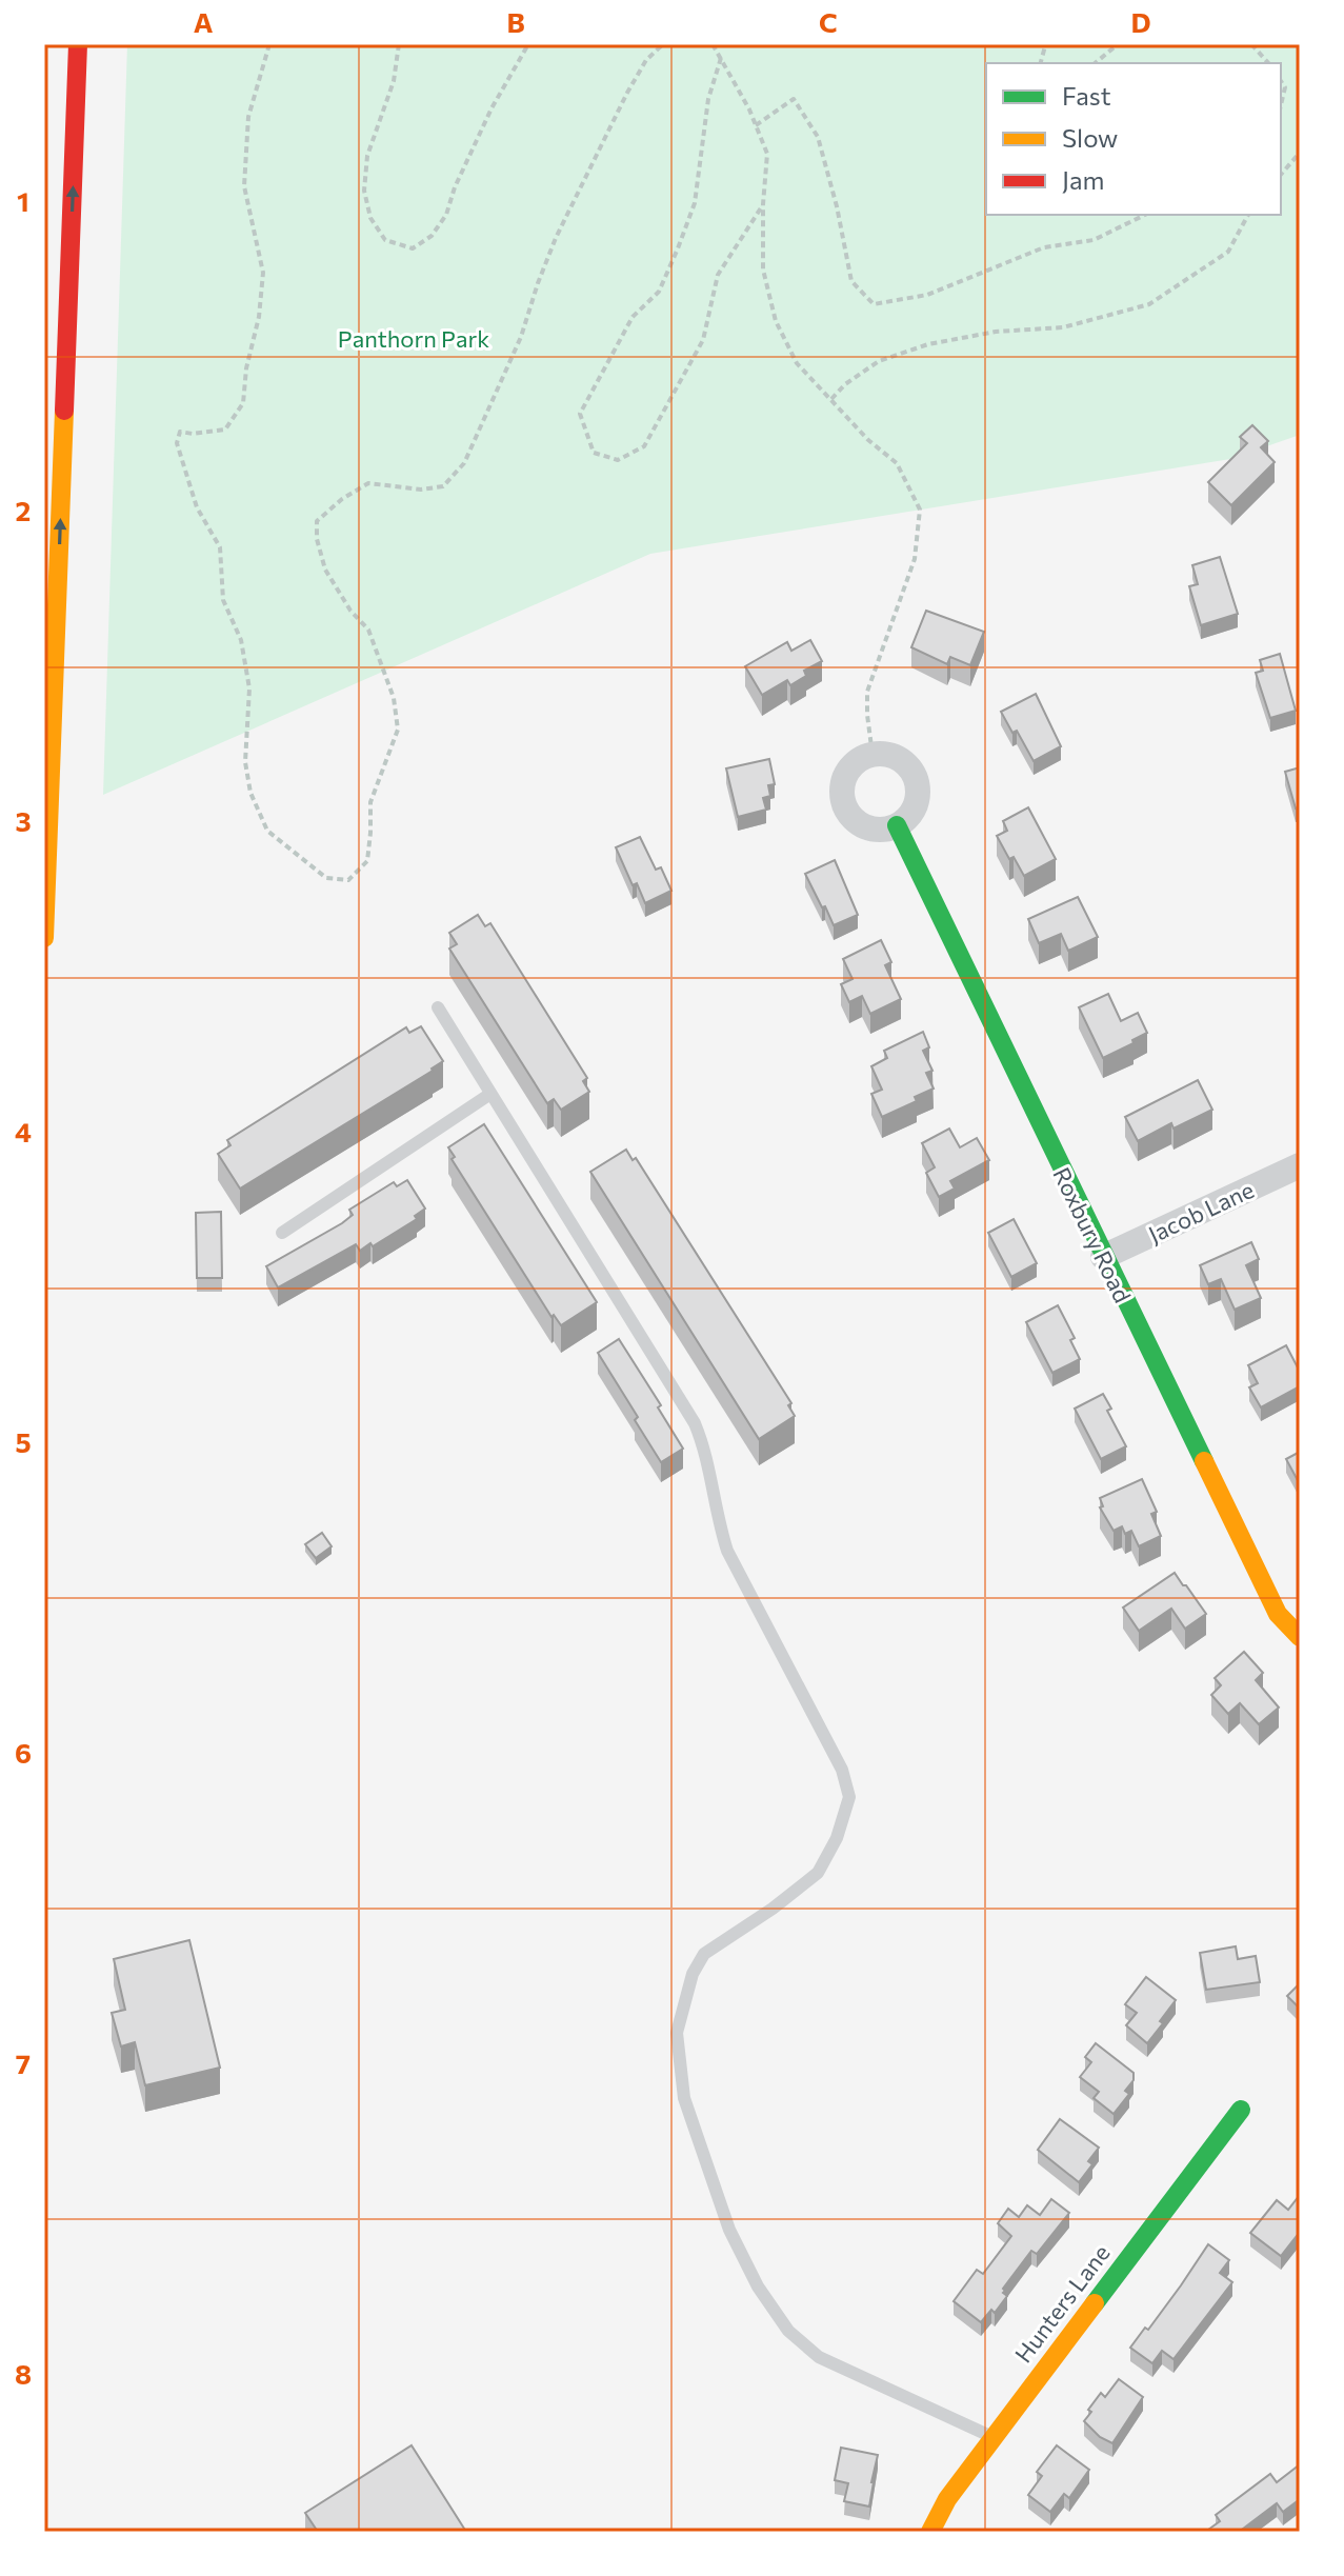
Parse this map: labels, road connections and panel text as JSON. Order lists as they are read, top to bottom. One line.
{"streets":{"main road":["Roxbury Road","Hunters Lane"],"street":["Jacob Lane"]},"crossings":[["Jacob Lane","Roxbury Road"]],"parks":["Panthorn Park"],"legend":["Fast","Slow","Jam"],"grid":{"columns":["A","B","C","D"],"rows":["1","2","3","4","5","6","7","8"]}}
